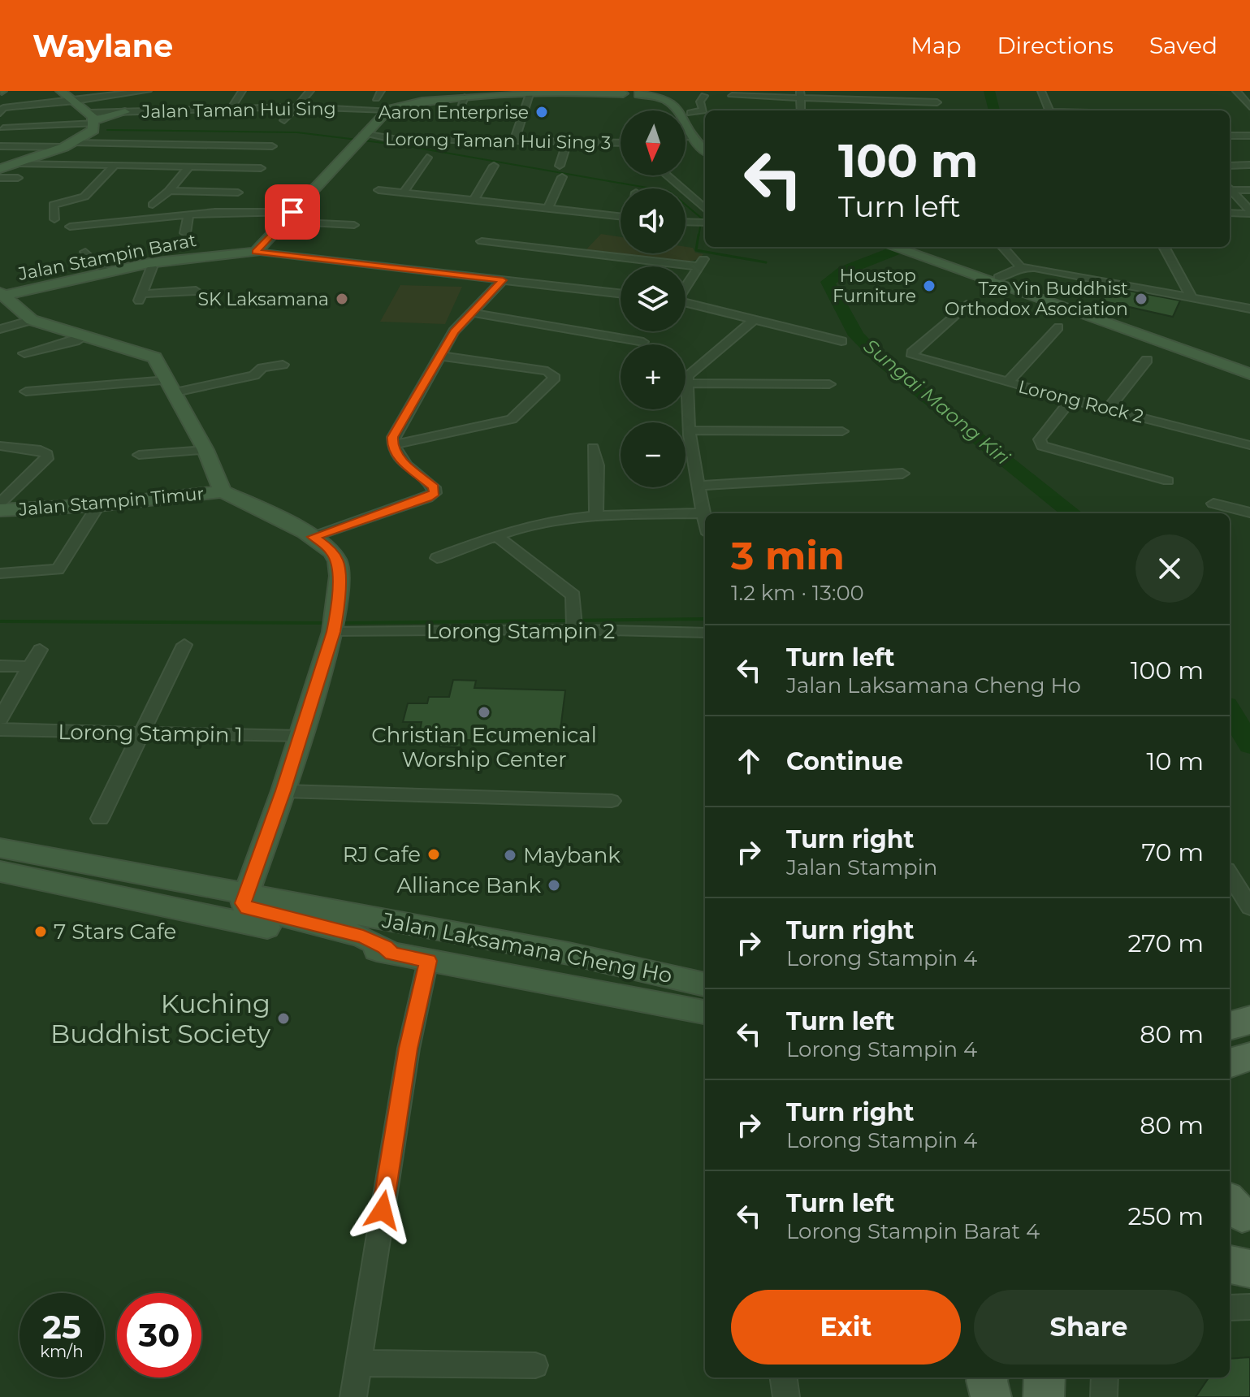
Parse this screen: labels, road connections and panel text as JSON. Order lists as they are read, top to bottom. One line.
{"streets":{"street":["Jalan Taman Hui Sing","Lorong Taman Hui Sing 3","Jalan Stampin Barat","Lorong Rock 2","Jalan Stampin Timur","Lorong Stampin 2","Lorong Stampin 1","Jalan Laksamana Cheng Ho"]},"water":["Sungai Maong Kiri"],"places":["Aaron Enterprise","Houstop Furniture","SK Laksamana","Tze Yin Buddhist Orthodox Asociation","Christian Ecumenical Worship Center","RJ Cafe","Maybank","Alliance Bank","7 Stars Cafe","Kuching Buddhist Society"],"north":"bottom","page":{"header":"Waylane","nav":["Map","Directions","Saved"],"map_buttons":["+","−"],"turn":["100 m","Turn left"],"heading":["3 min","1.2 km · 13:00"],"list":[{"name":"Turn left","note":"Jalan Laksamana Cheng Ho","value":"100 m"},{"name":"Continue","value":"10 m"},{"name":"Turn right","note":"Jalan Stampin","value":"70 m"},{"name":"Turn right","note":"Lorong Stampin 4","value":"270 m"},{"name":"Turn left","note":"Lorong Stampin 4","value":"80 m"},{"name":"Turn right","note":"Lorong Stampin 4","value":"80 m"},{"name":"Turn left","note":"Lorong Stampin Barat 4","value":"250 m"}],"buttons":["Exit","Share"],"speed":"25 km/h","limit":"30"}}
